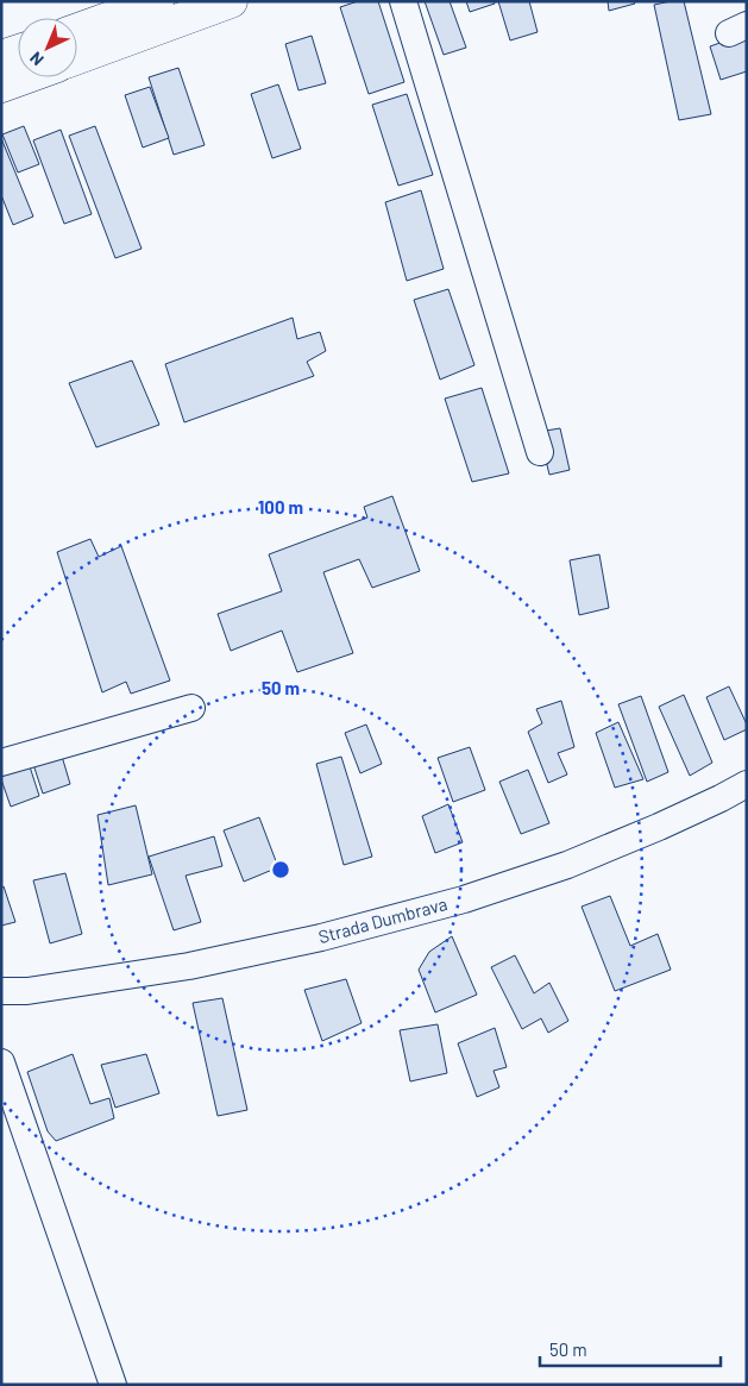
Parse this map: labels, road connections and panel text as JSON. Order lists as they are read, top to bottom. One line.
{"streets":{"street":["Strada Dumbrava"]},"scale_bar":"50 m","north":"bottom left","rings":["100 m","50 m"]}
